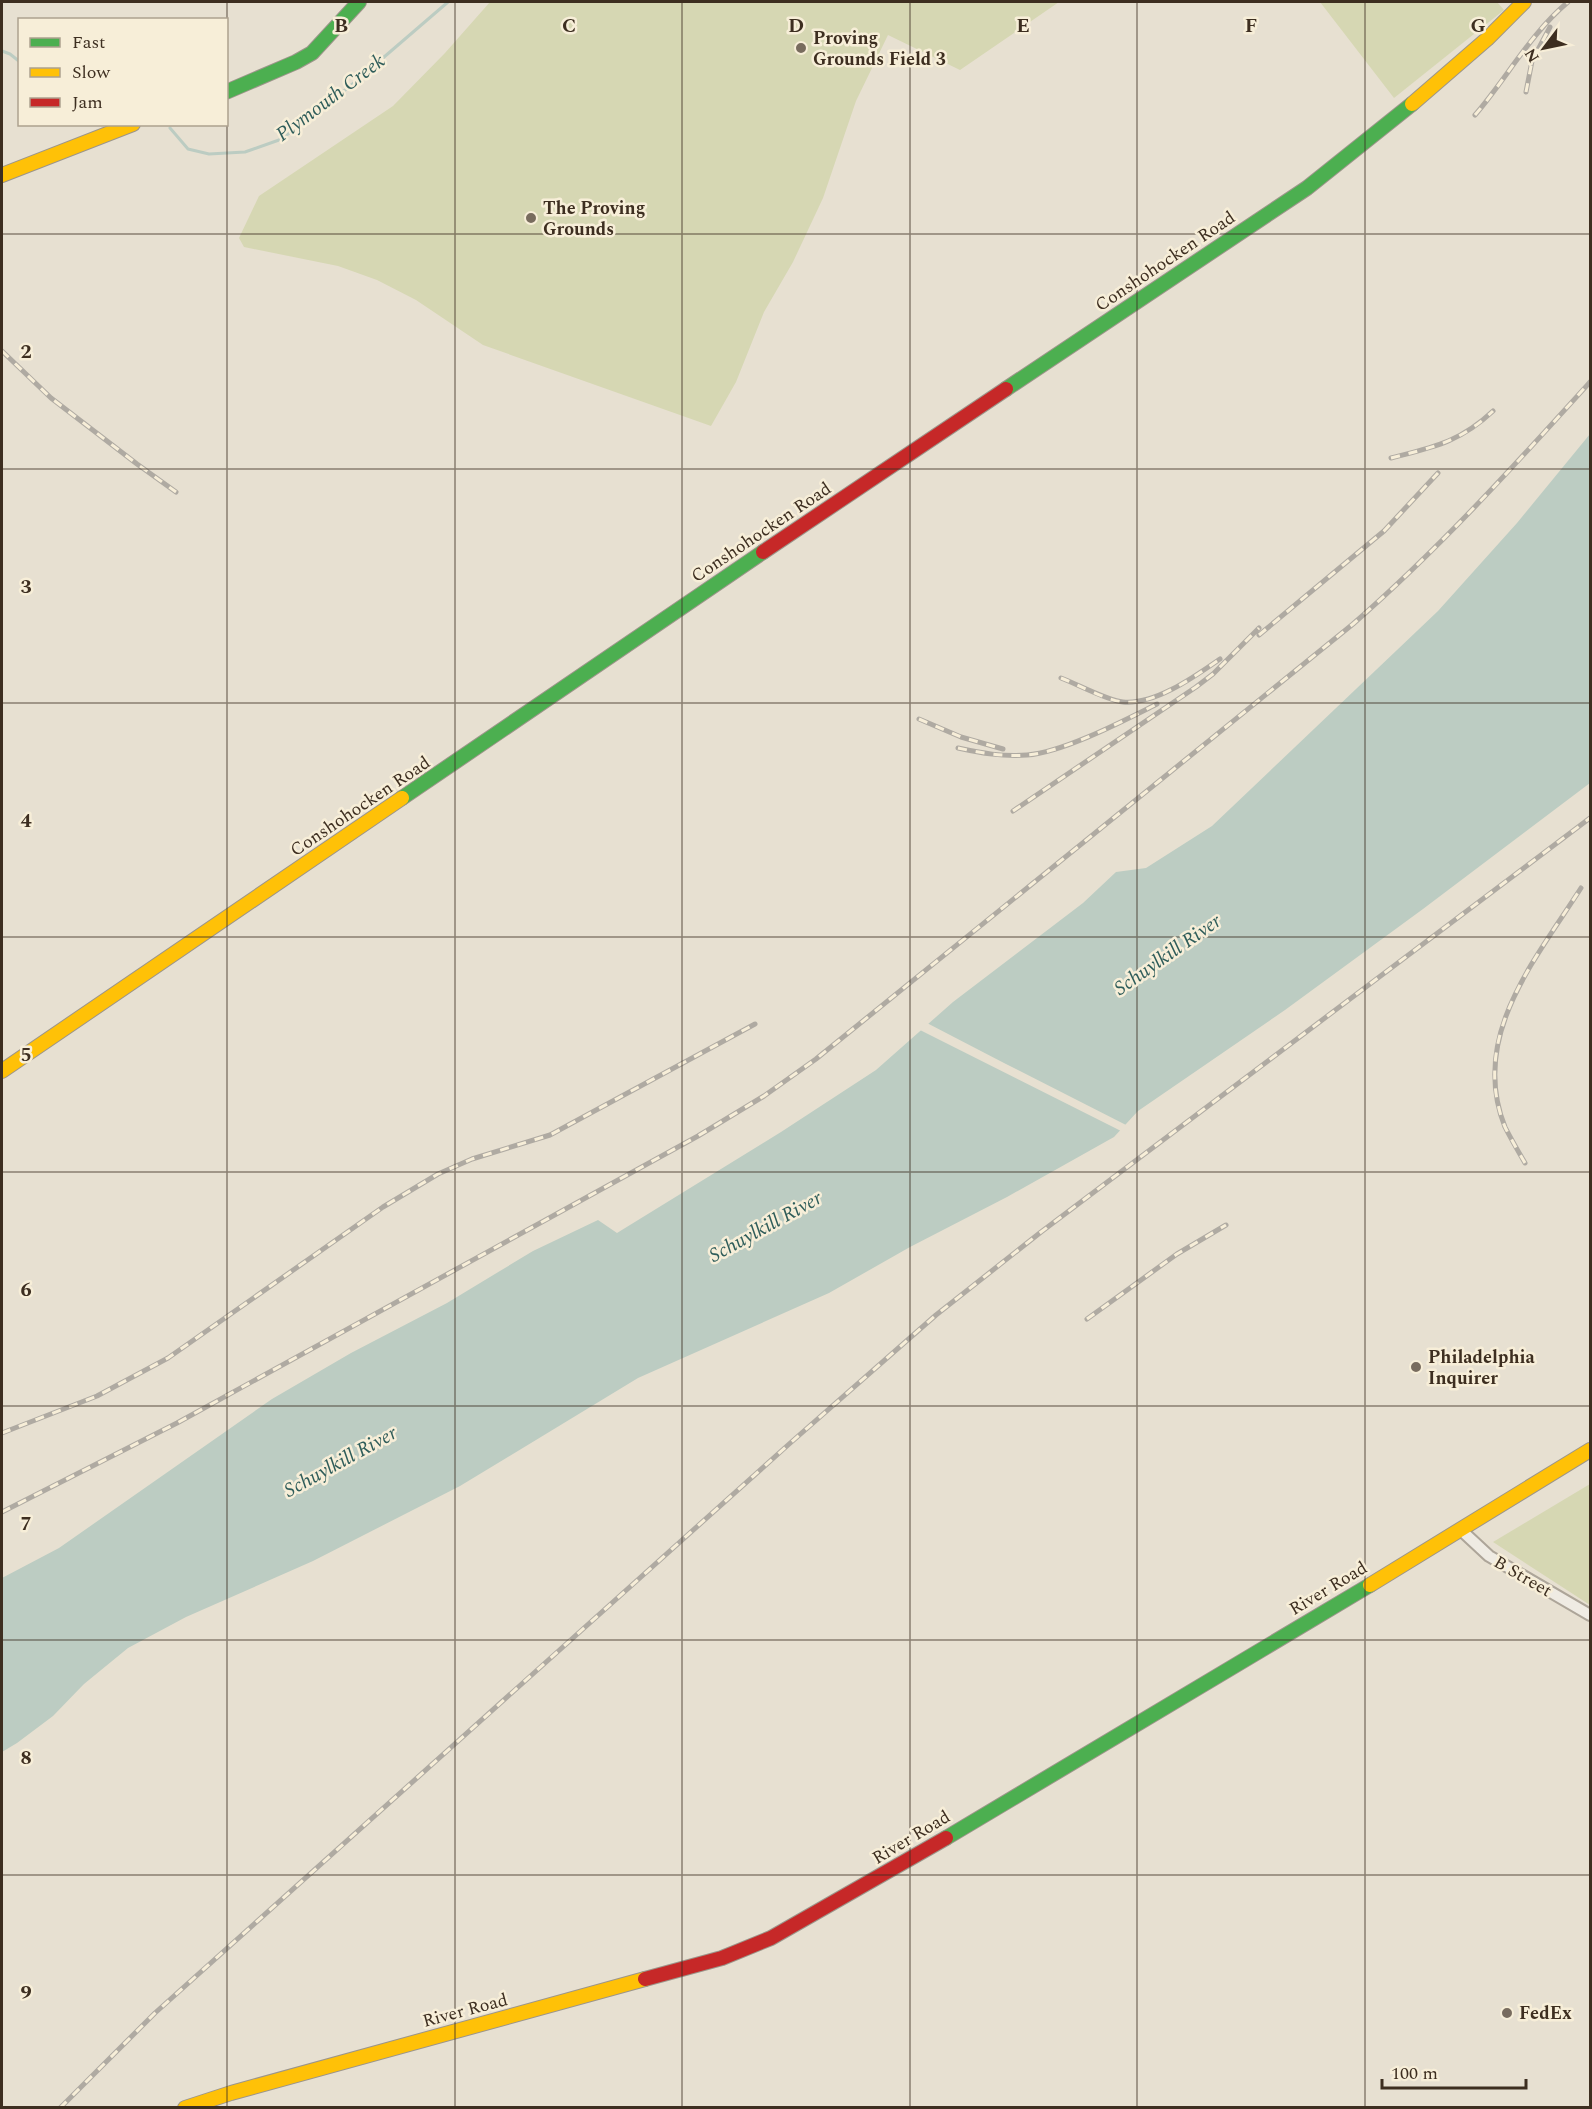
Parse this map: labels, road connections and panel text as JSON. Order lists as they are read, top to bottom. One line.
{"streets":{"main road":["Conshohocken Road","River Road"],"street":["B Street"]},"crossings":[["B Street","River Road"]],"water":["Plymouth Creek","Schuylkill River"],"places":["Proving Grounds Field 3","The Proving Grounds","Philadelphia Inquirer","FedEx"],"legend":["Fast","Slow","Jam"],"scale_bar":"100 m","north":"bottom left","grid":{"columns":["B","C","D","E","F","G"],"rows":["2","3","4","5","6","7","8","9"]}}
